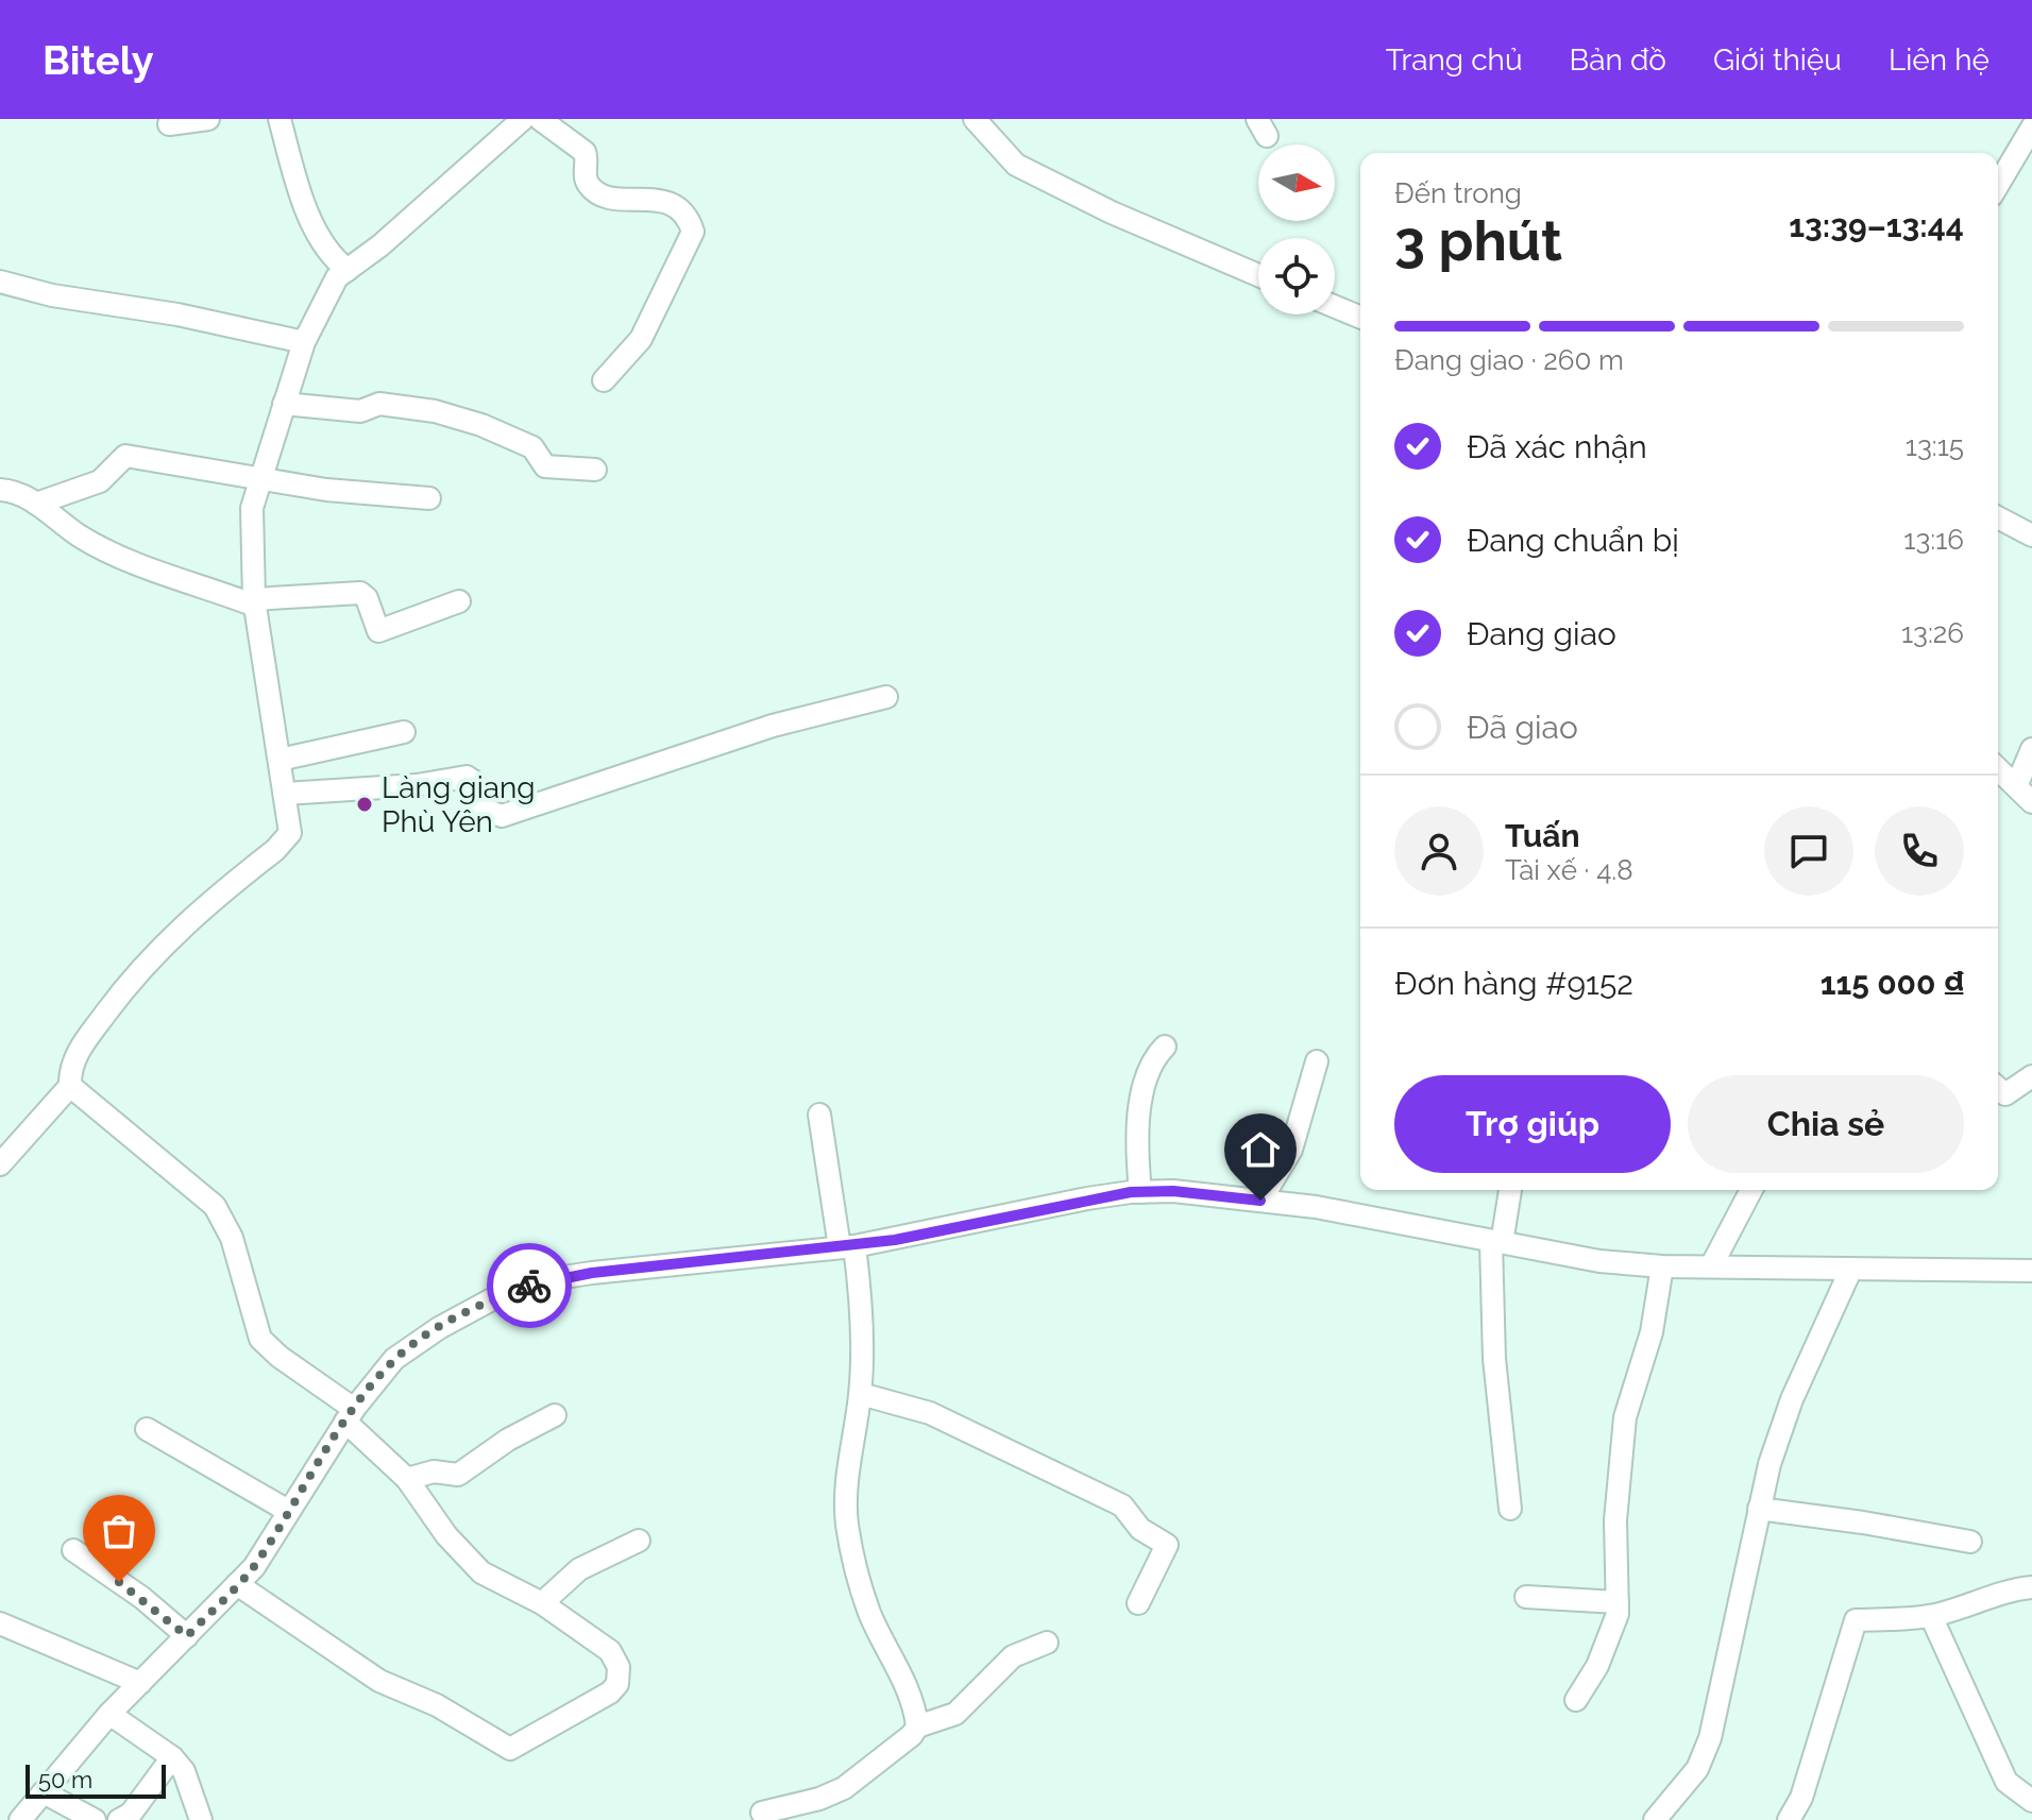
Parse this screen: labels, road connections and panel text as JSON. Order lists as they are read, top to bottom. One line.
{"places":["Làng giang Phù Yên"],"scale_bar":"50 m","north":"right","page":{"header":"Bitely","nav":["Trang chủ","Bản đồ","Giới thiệu","Liên hệ"],"heading":["3 phút","Đến trong","13:39–13:44"],"panel":["Tuấn","Tài xế · 4.8","Đơn hàng #9152","115 000 ₫"],"bar":"Đang giao · 260 m","list":[["Đã xác nhận","13:15"],["Đang chuẩn bị","13:16"],["Đang giao","13:26"],"Đã giao"],"buttons":["Trợ giúp","Chia sẻ"],"scale":"50 m"}}
